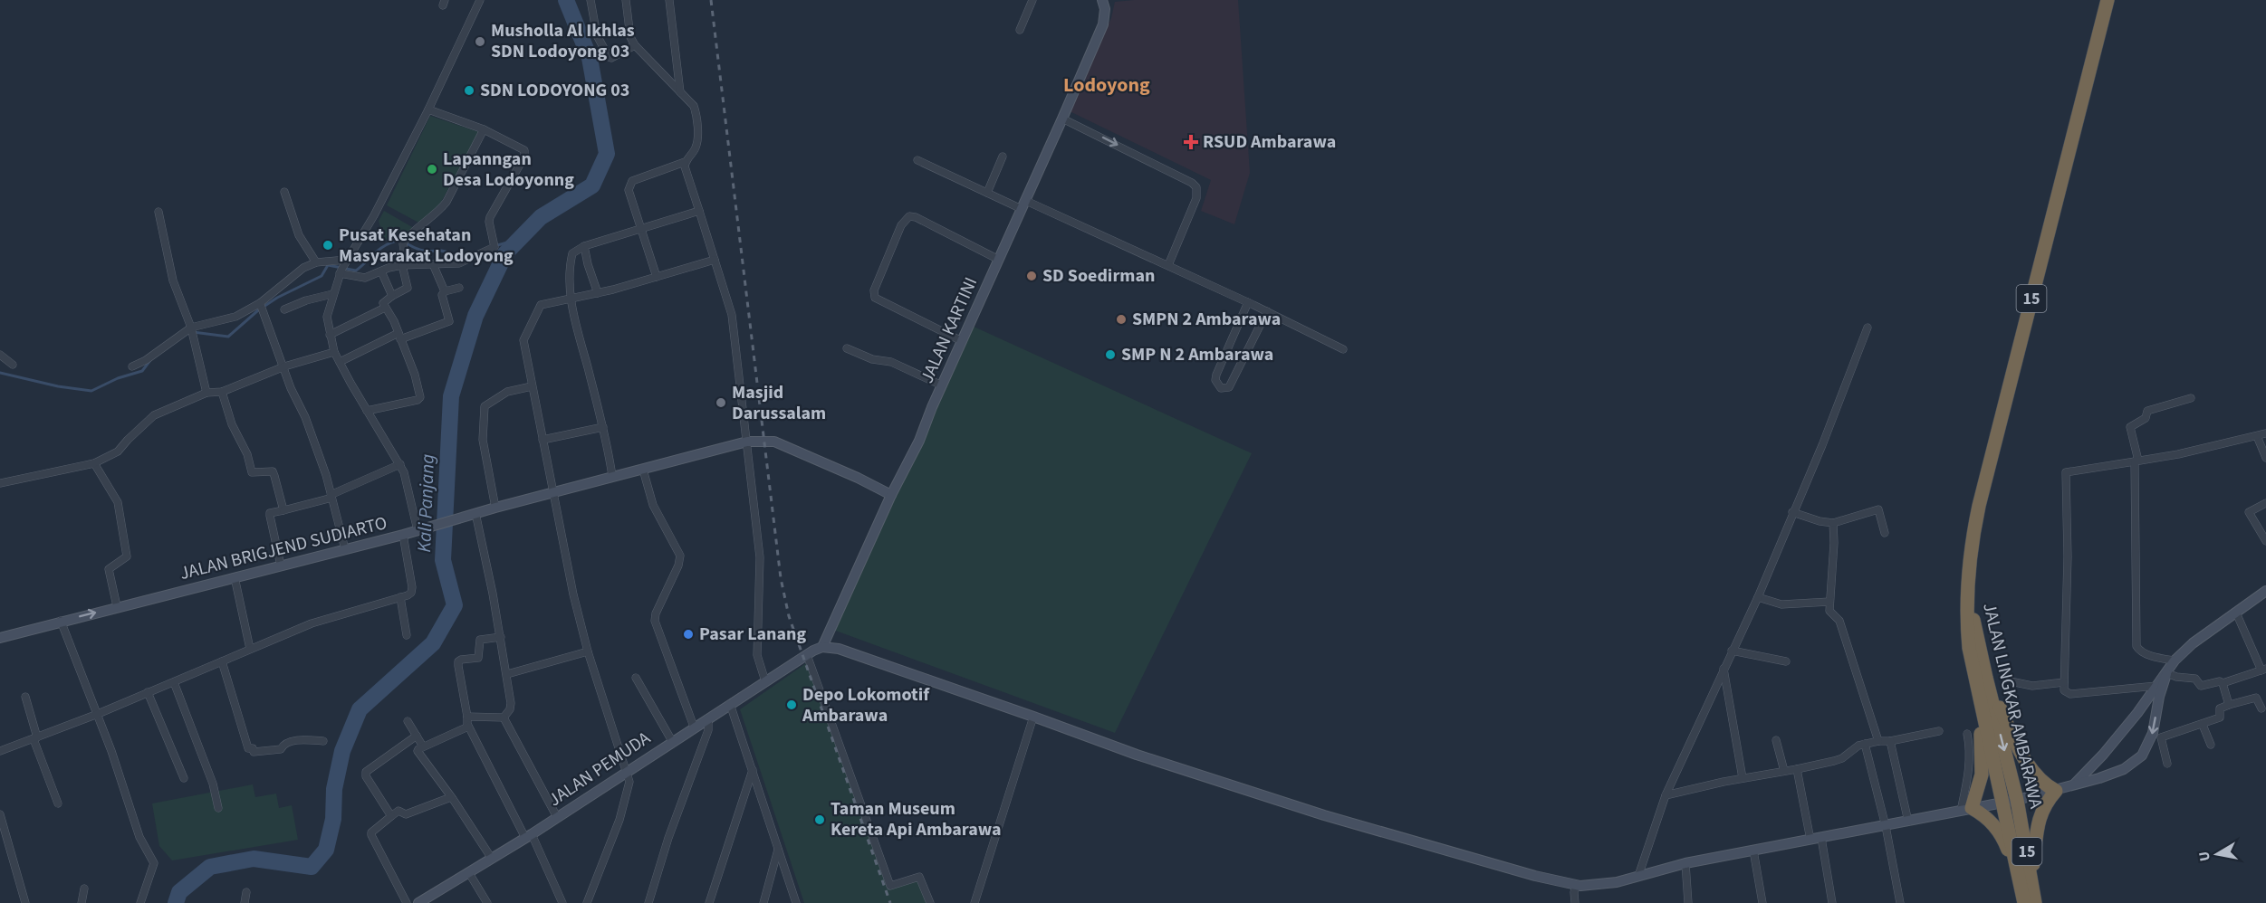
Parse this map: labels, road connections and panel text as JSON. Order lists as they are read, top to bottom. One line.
{"streets":{"highway":["15","JALAN LINGKAR AMBARAWA"],"main road":["JALAN KARTINI","JALAN BRIGJEND SUDIARTO","JALAN PEMUDA"]},"crossings":[["JALAN KARTINI","JALAN BRIGJEND SUDIARTO"],["JALAN KARTINI","JALAN PEMUDA"]],"districts":["Lodoyong"],"water":["Kali Panjang"],"places":{"other":["Musholla Al Ikhlas SDN Lodoyong 03","SDN LODOYONG 03","Lapanngan Desa Lodoyonng","Pusat Kesehatan Masyarakat Lodoyong","SD Soedirman","SMPN 2 Ambarawa","SMP N 2 Ambarawa","Masjid Darussalam","Pasar Lanang","Depo Lokomotif Ambarawa","Taman Museum Kereta Api Ambarawa"],"health":["RSUD Ambarawa"]},"north":"left"}
